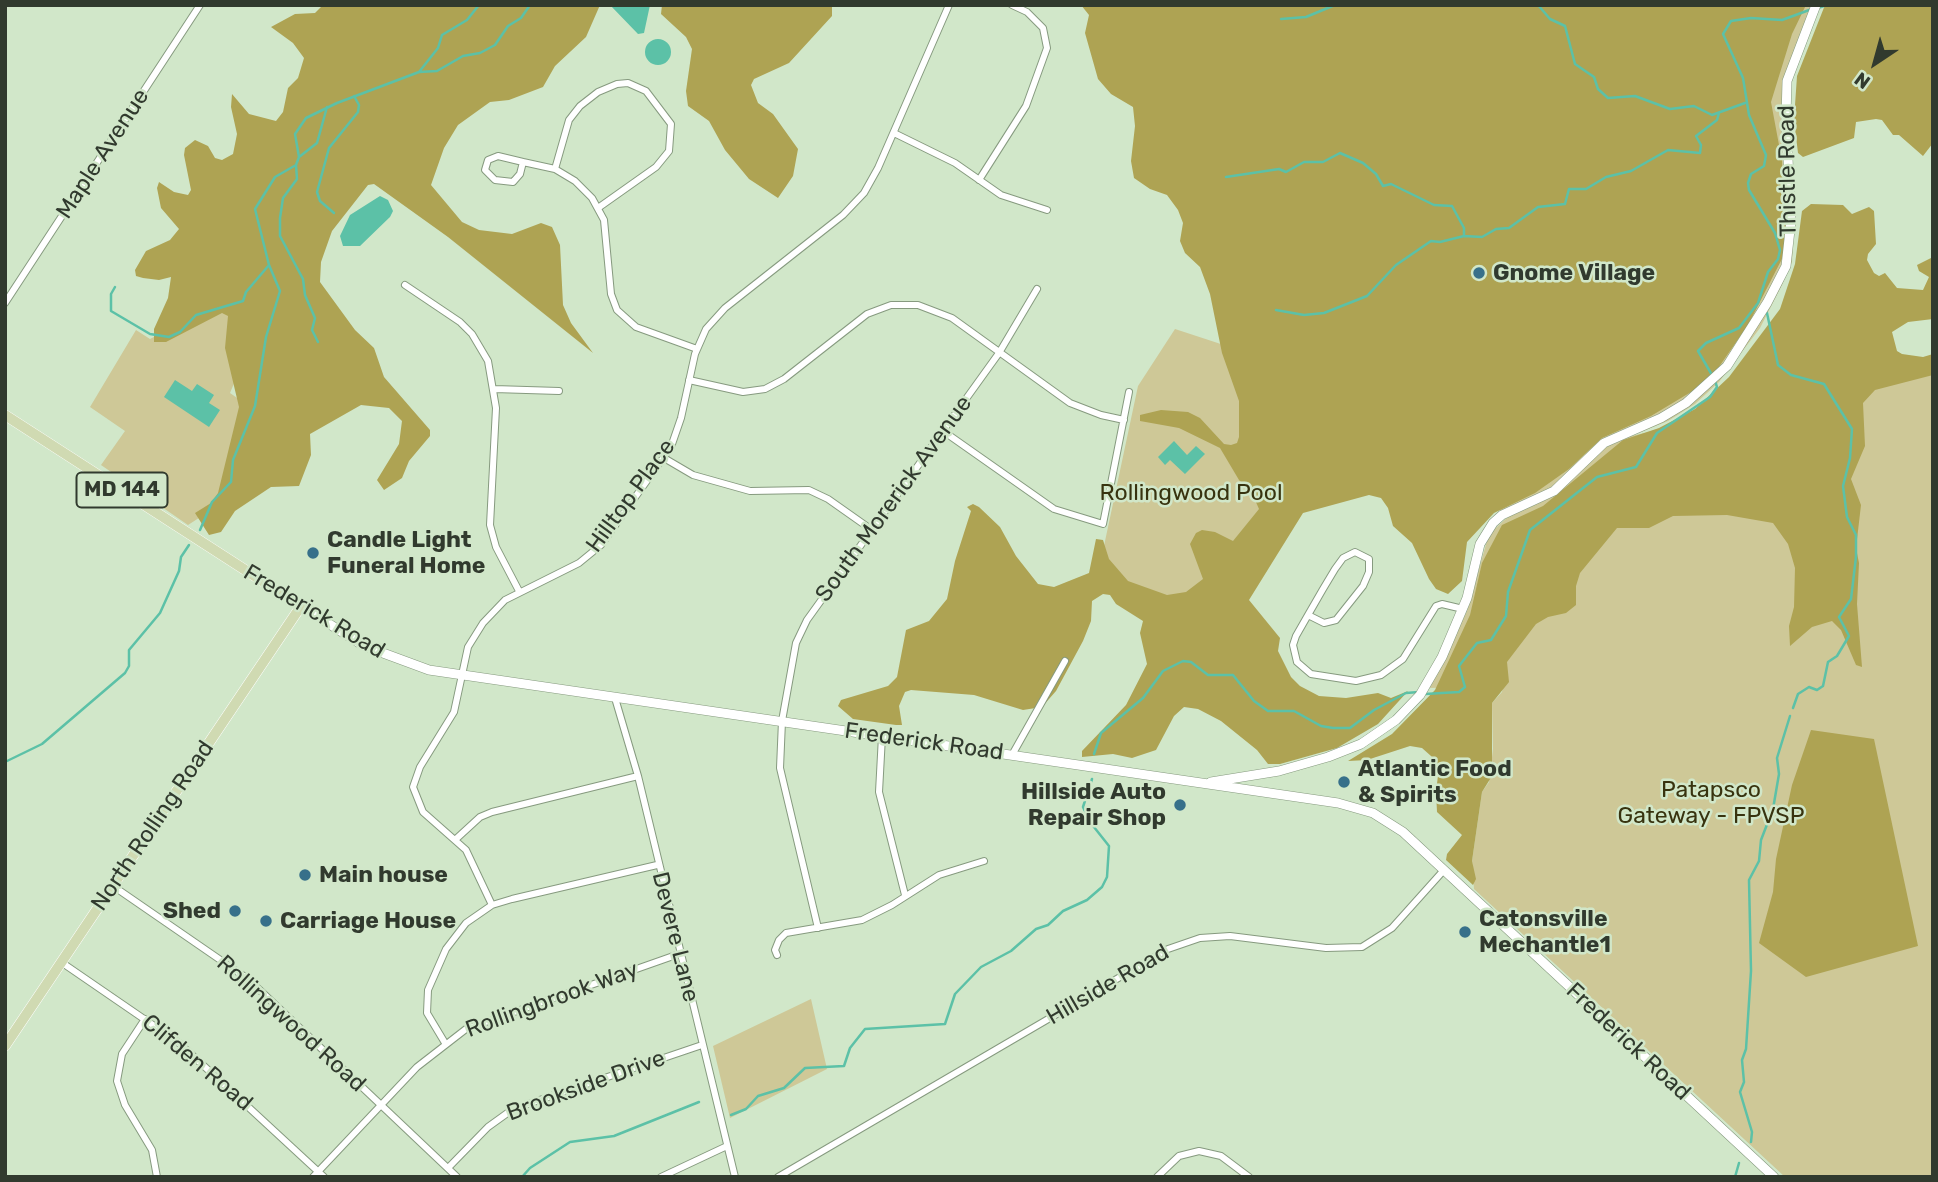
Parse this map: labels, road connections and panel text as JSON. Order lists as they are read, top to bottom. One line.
{"streets":{"main road":["Thistle Road","MD 144","Frederick Road","North Rolling Road"],"street":["Maple Avenue","Hilltop Place","South Morerick Avenue","Devere Lane","Hillside Road","Rollingbrook Way","Rollingwood Road","Clifden Road","Brookside Drive"]},"crossings":[["Thistle Road","Frederick Road"],["Hilltop Place","Frederick Road"],["South Morerick Avenue","Frederick Road"],["Frederick Road","North Rolling Road"],["Frederick Road","Devere Lane"],["Frederick Road","Hillside Road"],["North Rolling Road","Rollingwood Road"],["North Rolling Road","Clifden Road"],["Devere Lane","Rollingbrook Way"],["Devere Lane","Brookside Drive"],["Rollingbrook Way","Rollingwood Road"],["Rollingbrook Way","Clifden Road"],["Rollingwood Road","Brookside Drive"]],"parks":["Rollingwood Pool","Patapsco Gateway - FPVSP"],"places":["Gnome Village","Candle Light Funeral Home","Atlantic Food & Spirits","Hillside Auto Repair Shop","Main house","Shed","Carriage House","Catonsville Mechantle1"],"north":"bottom left"}
